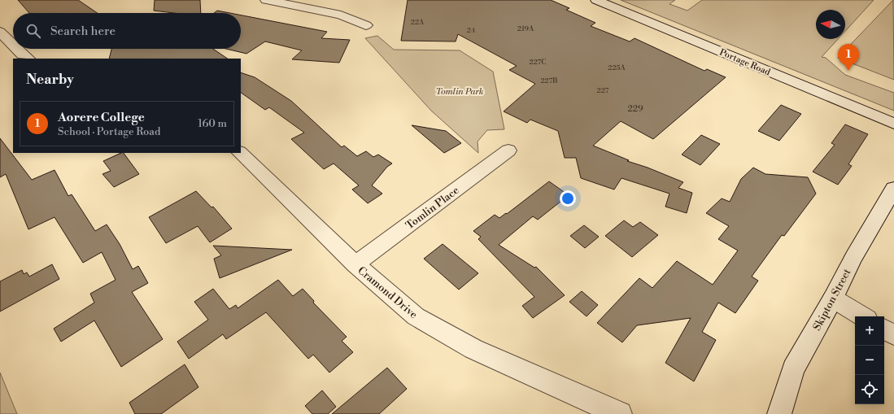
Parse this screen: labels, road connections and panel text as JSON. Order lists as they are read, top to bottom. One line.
{"streets":{"street":["Portage Road","Tomlin Place","Cramond Drive","Skipton Street"]},"crossings":[["Tomlin Place","Cramond Drive"]],"parks":["Tomlin Park"],"house_numbers":["22A","219A","24","227C","225A","227B","227","229"],"north":"left","page":{"search":"Search here","pins":"1","heading":"Nearby","list":[{"mark":"1","name":"Aorere College","note":"School · Portage Road","value":"160 m"}],"map_buttons":["+","−"]}}
